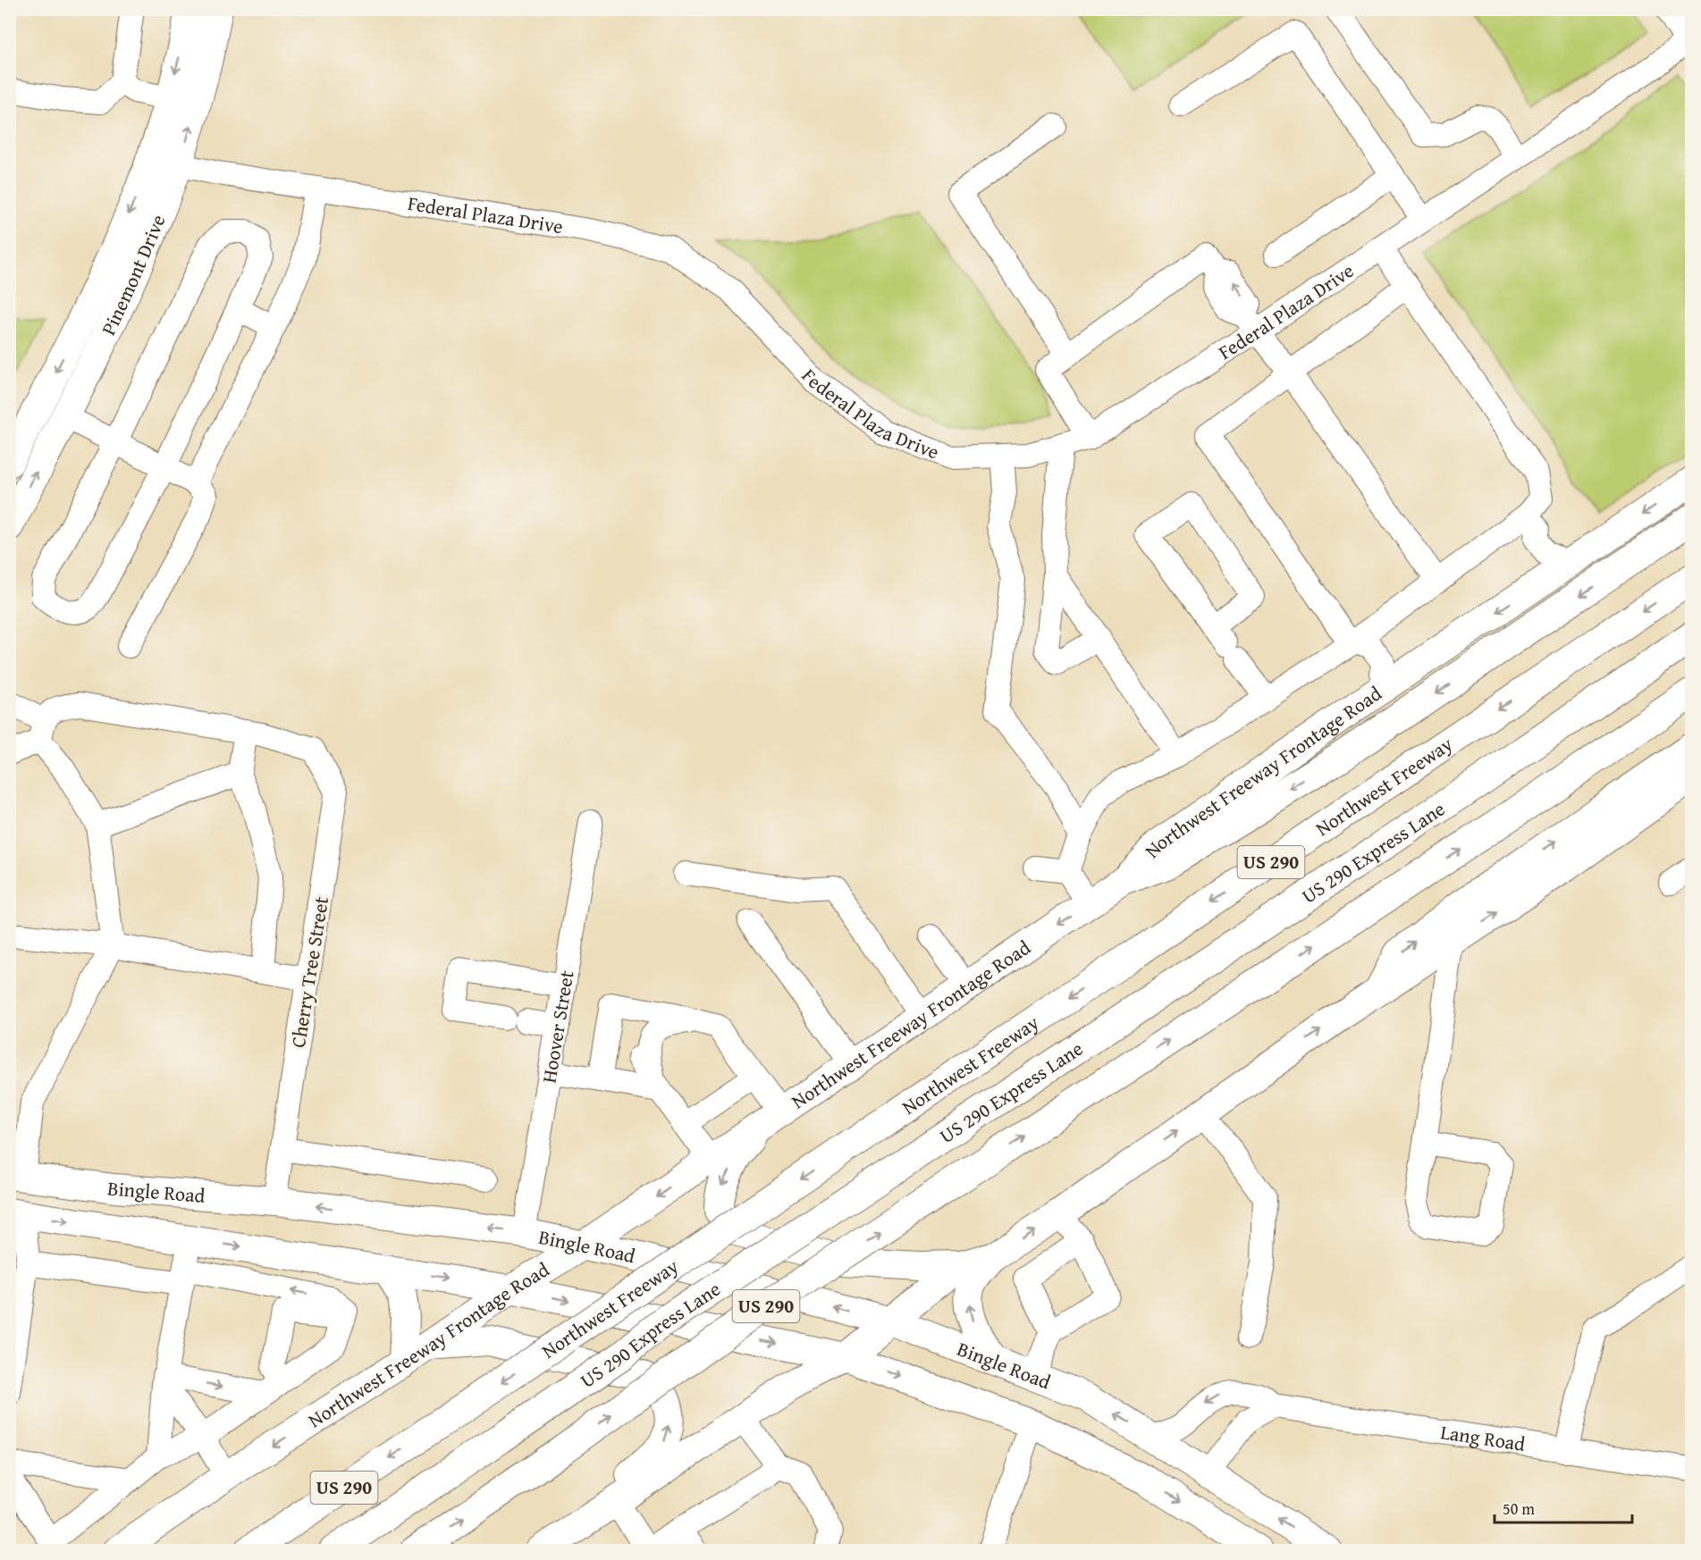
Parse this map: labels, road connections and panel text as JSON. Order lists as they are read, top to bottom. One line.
{"streets":{"highway":["Northwest Freeway","US 290 Express Lane","US 290"],"main road":["Pinemont Drive","Northwest Freeway Frontage Road","Bingle Road"],"street":["Federal Plaza Drive","Cherry Tree Street","Hoover Street","Lang Road"]},"crossings":[["Federal Plaza Drive","Pinemont Drive"],["Northwest Freeway Frontage Road","Bingle Road"],["Cherry Tree Street","Bingle Road"],["Hoover Street","Bingle Road"],["Bingle Road","Lang Road"]],"scale_bar":"50 m"}
